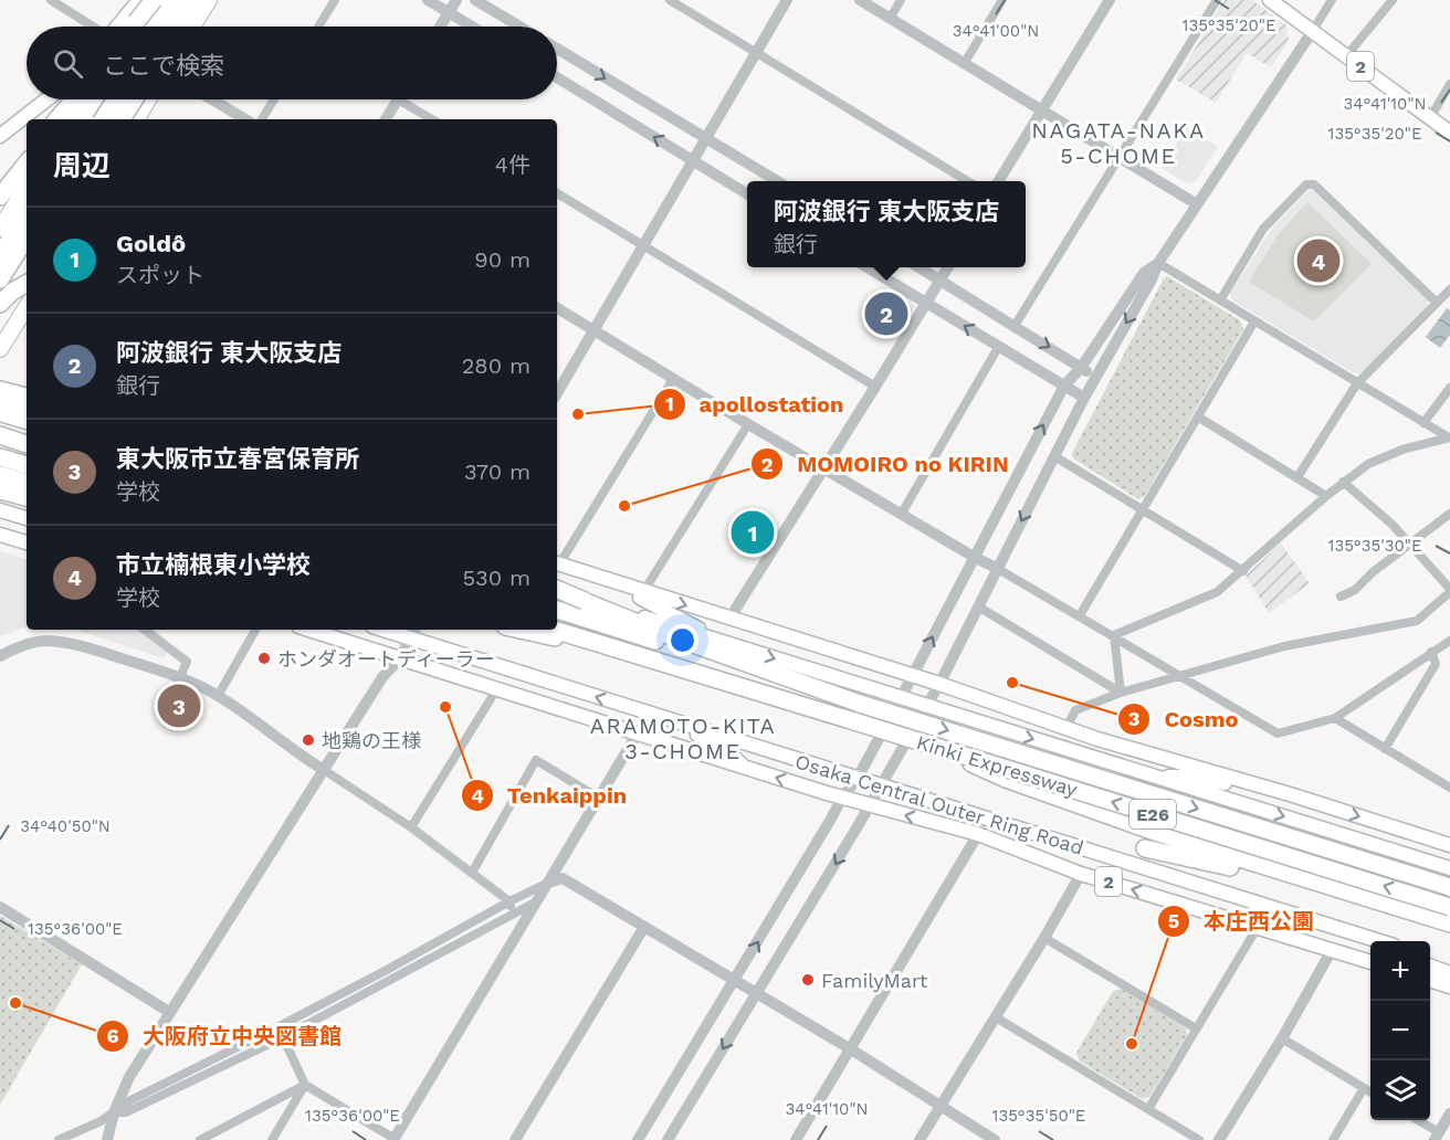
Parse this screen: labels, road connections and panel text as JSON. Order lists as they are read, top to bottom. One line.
{"streets":{"highway":["Kinki Expressway","E26"],"main road":["2","Osaka Central Outer Ring Road"]},"districts":["NAGATA-NAKA 5-CHOME","ARAMOTO-KITA 3-CHOME"],"places":["apollostation","MOMOIRO no KIRIN","ホンダオートディーラー","Cosmo","Tenkaippin","地鶏の王様","FamilyMart","大阪府立中央図書館","本庄西公園"],"page":{"search":"ここで検索","heading":["周辺","4件"],"popup":["阿波銀行 東大阪支店","銀行"],"list":[{"mark":"1","name":"Goldô","note":"スポット","value":"90 m"},{"mark":"2","name":"阿波銀行 東大阪支店","note":"銀行","value":"280 m"},{"mark":"3","name":"東大阪市立春宮保育所","note":"学校","value":"370 m"},{"mark":"4","name":"市立楠根東小学校","note":"学校","value":"530 m"}],"pins":["4","2","1","3"],"map_buttons":["+","−"]},"coordinates":["135°35'20\"E","34°41'00\"N","34°41'10\"N","135°35'30\"E","34°40'50\"N","135°36'00\"E","135°35'50\"E"]}
